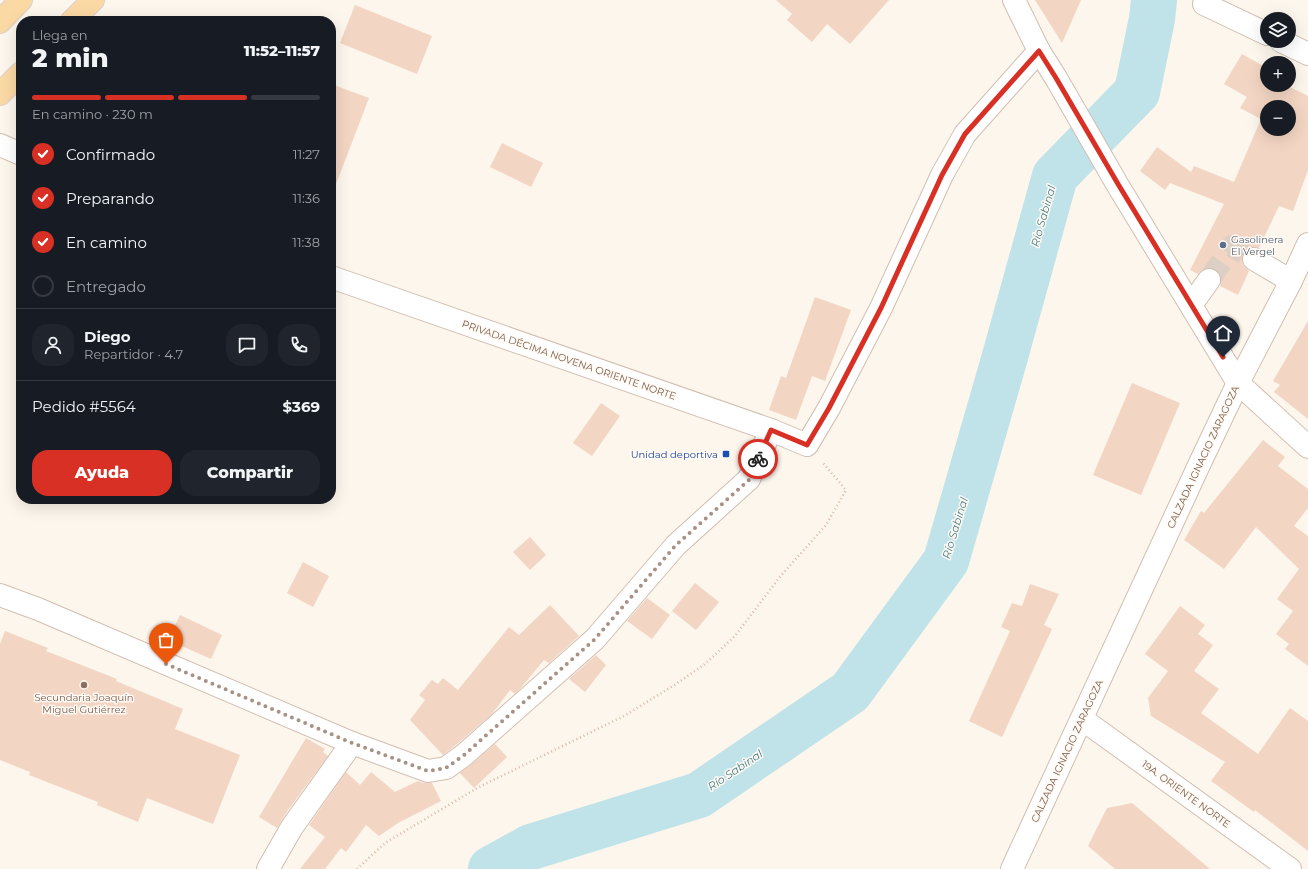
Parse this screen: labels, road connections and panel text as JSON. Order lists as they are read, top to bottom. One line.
{"streets":{"street":["PRIVADA DÉCIMA NOVENA ORIENTE NORTE","CALZADA IGNACIO ZARAGOZA","19A. ORIENTE NORTE"]},"crossings":[["CALZADA IGNACIO ZARAGOZA","19A. ORIENTE NORTE"]],"water":["Río Sabinal"],"places":{"other":["Gasolinera El Vergel","Secundaria Joaquín Miguel Gutiérrez"],"transit":["Unidad deportiva"]},"page":{"map_buttons":["+","−"],"heading":["2 min","Llega en","11:52–11:57"],"panel":["Diego","Repartidor · 4.7","Pedido #5564","$369"],"bar":"En camino · 230 m","list":[["Confirmado","11:27"],["Preparando","11:36"],["En camino","11:38"],"Entregado"],"buttons":["Ayuda","Compartir"]}}
